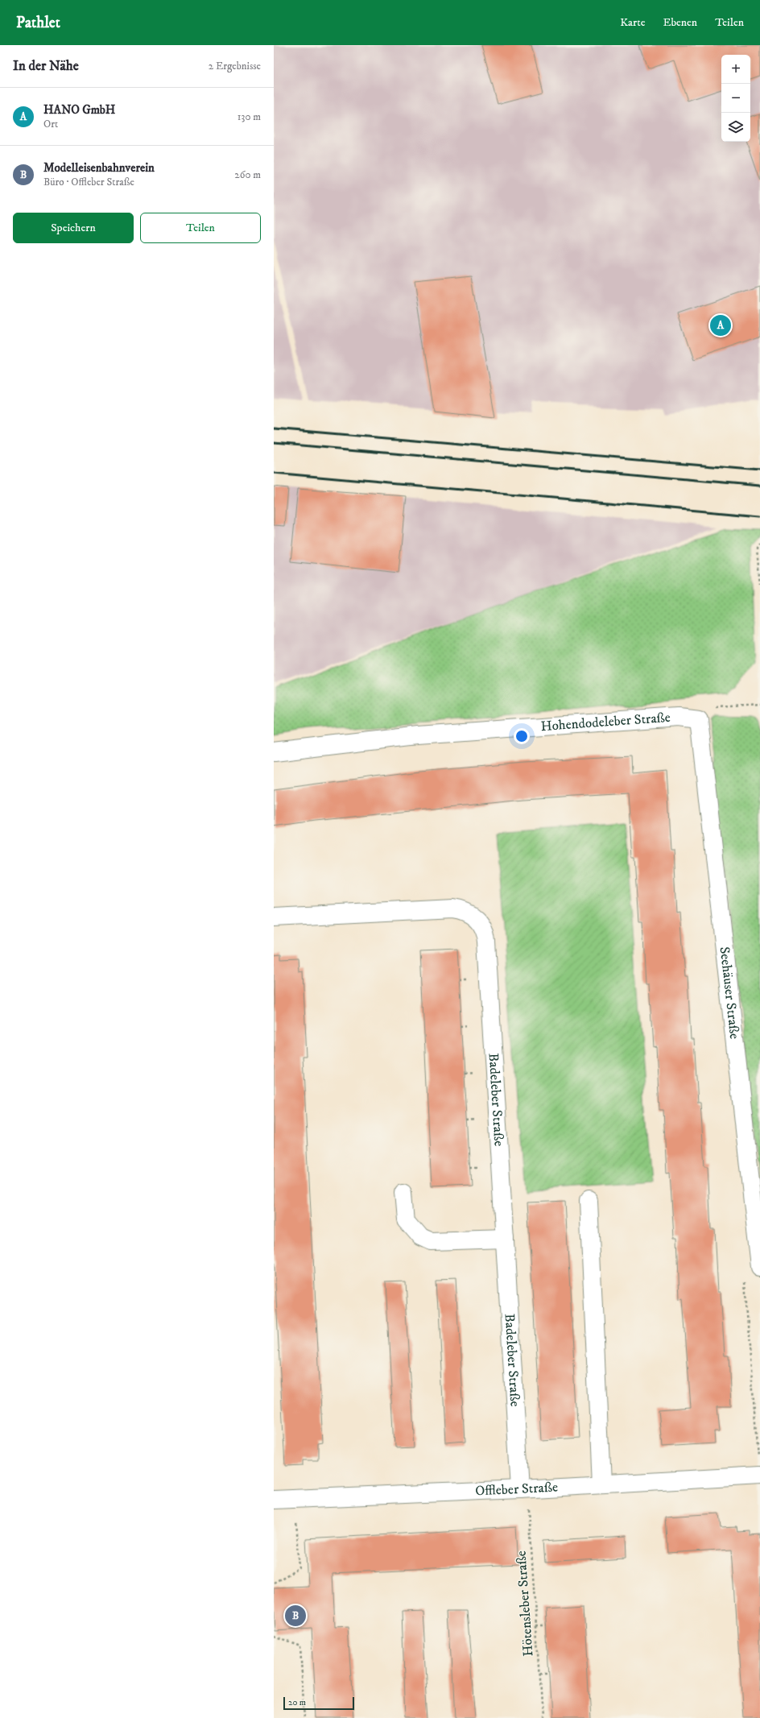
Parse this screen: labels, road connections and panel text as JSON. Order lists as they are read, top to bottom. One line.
{"streets":{"street":["Hohendodeleber Straße","Seehäuser Straße","Badeleber Straße","Offleber Straße"],"path":["Hötensleber Straße"]},"crossings":[["Hohendodeleber Straße","Seehäuser Straße"],["Badeleber Straße","Offleber Straße"],["Badeleber Straße","Hötensleber Straße"],["Offleber Straße","Hötensleber Straße"]],"scale_bar":"20 m","page":{"header":"Pathlet","nav":["Karte","Ebenen","Teilen"],"heading":["In der Nähe","2 Ergebnisse"],"map_buttons":["+","−"],"list":[{"mark":"A","name":"HANO GmbH","note":"Ort","value":"130 m"},{"mark":"B","name":"Modelleisenbahnverein","note":"Büro · Offleber Straße","value":"260 m"}],"buttons":["Speichern","Teilen"],"pins":["A","B"],"scale":"20 m"}}
